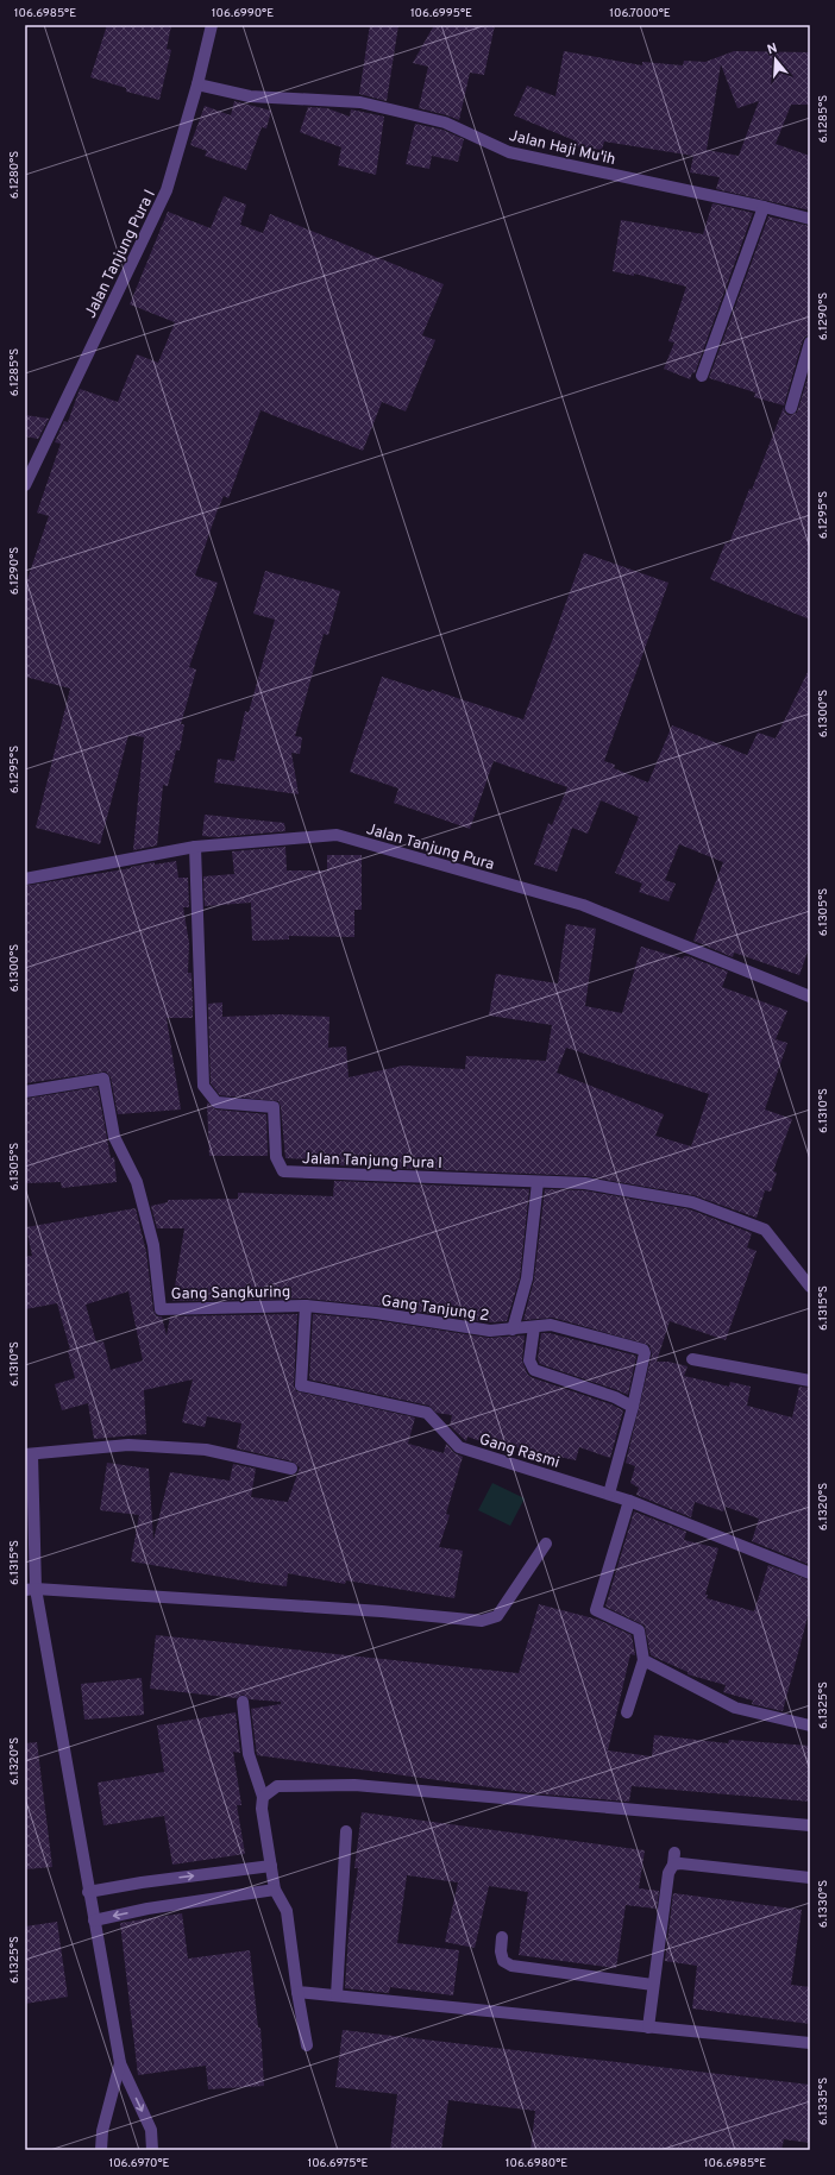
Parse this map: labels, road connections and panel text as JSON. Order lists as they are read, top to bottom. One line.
{"streets":{"street":["Jalan Haji Mu'ih","Jalan Tanjung Pura I","Jalan Tanjung Pura","Gang Sangkuring","Gang Tanjung 2","Gang Rasmi"]},"crossings":[["Jalan Haji Mu'ih","Jalan Tanjung Pura I"],["Jalan Tanjung Pura I","Jalan Tanjung Pura"],["Gang Sangkuring","Gang Tanjung 2"],["Gang Sangkuring","Gang Rasmi"],["Gang Tanjung 2","Gang Rasmi"]],"north":"top","coordinates":["106.6985°E","106.6990°E","106.6995°E","106.7000°E","6.1285°S","6.1280°S","6.1290°S","6.1295°S","6.1300°S","6.1305°S","6.1310°S","6.1315°S","6.1320°S","6.1325°S","6.1330°S","6.1335°S","106.6970°E","106.6975°E","106.6980°E"]}
